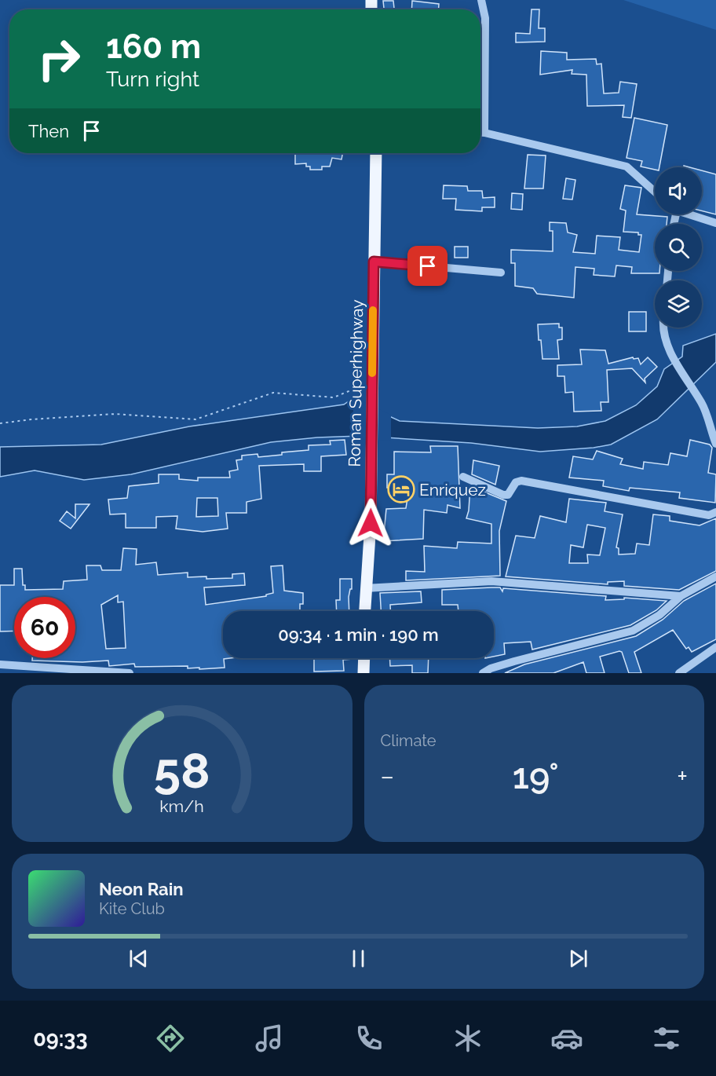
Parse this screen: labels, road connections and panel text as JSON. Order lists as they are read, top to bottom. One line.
{"streets":{"main road":["Roman Superhighway"]},"places":{"hotel":["Enriquez"]},"page":{"turn":["160 m","Turn right"],"then":"Then","limit":"60","trip":"09:34 · 1 min · 190 m","tile":"Climate","heat":["−","19°","+"],"song":["Neon Rain","Kite Club"],"tabs":"09:33","gauge":["58","km/h"]}}
